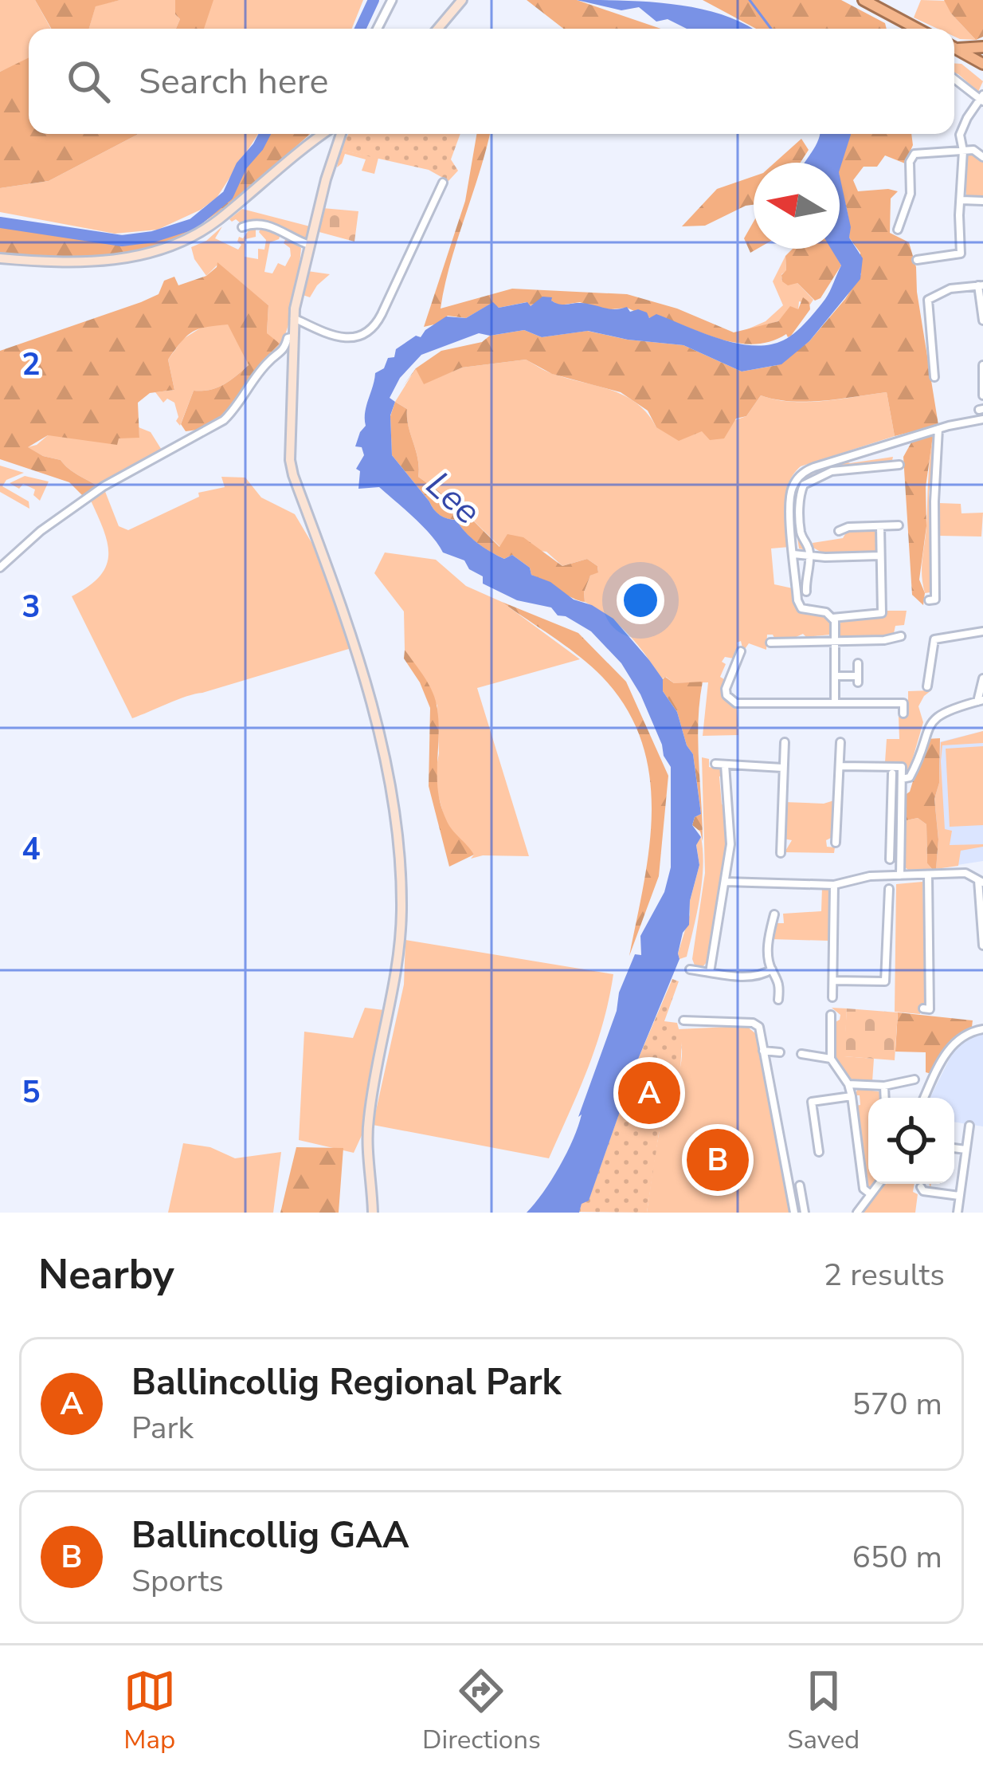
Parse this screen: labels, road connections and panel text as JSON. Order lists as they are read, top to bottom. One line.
{"water":["Lee"],"north":"left","page":{"search":"Search here","pins":["A","B"],"heading":["Nearby","2 results"],"list":[{"mark":"A","name":"Ballincollig Regional Park","note":"Park","value":"570 m"},{"mark":"B","name":"Ballincollig GAA","note":"Sports","value":"650 m"}],"nav":["Map","Directions","Saved"]},"grid":{"rows":["2","3","4","5"]}}
